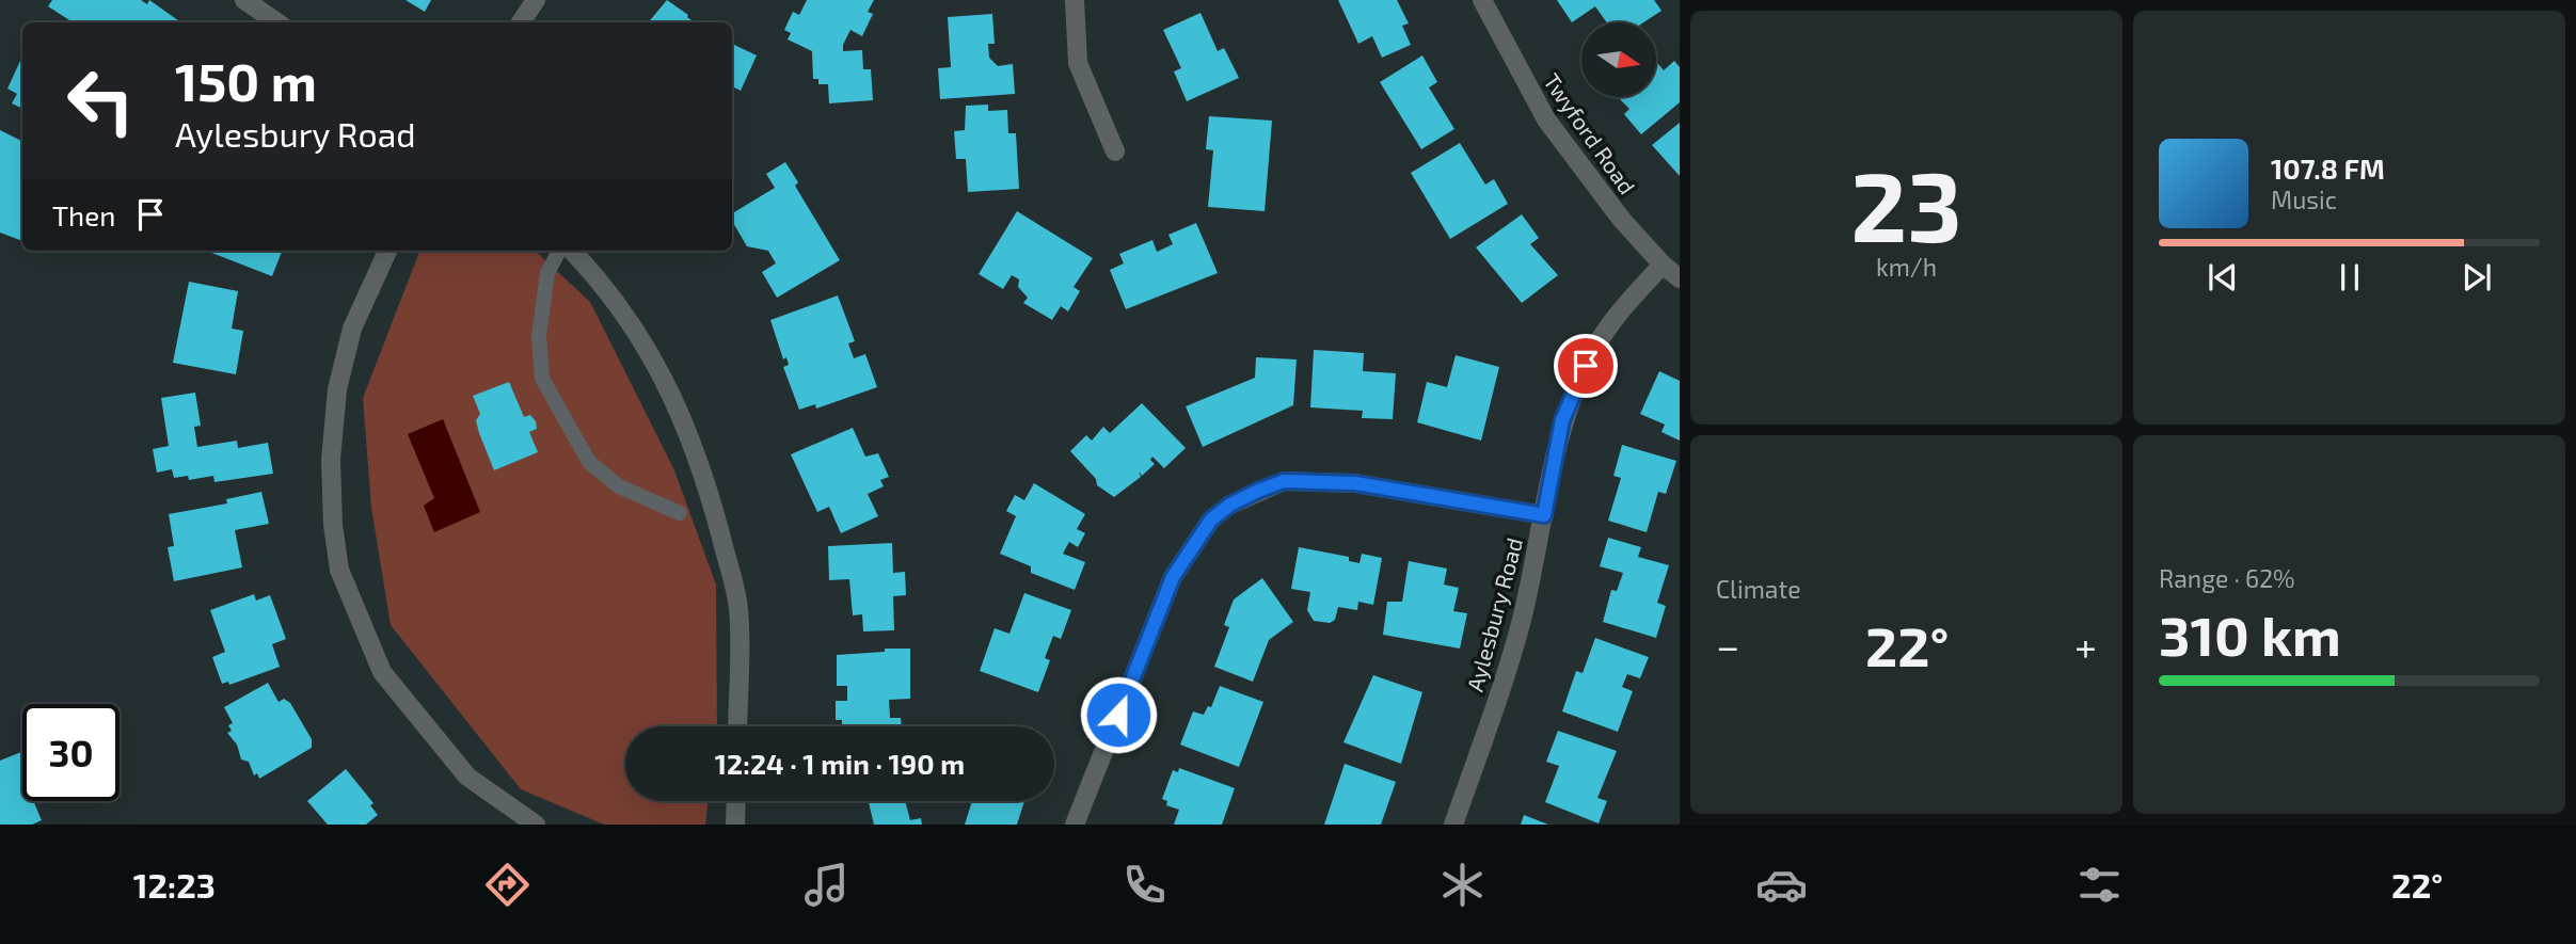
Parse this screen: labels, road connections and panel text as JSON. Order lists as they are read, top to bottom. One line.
{"streets":{"street":["Twyford Road","Aylesbury Road"]},"crossings":[["Twyford Road","Aylesbury Road"]],"north":"right","page":{"tile":[["23","km/h"],"Climate",["Range · 62%","310 km"]],"turn":["150 m","Aylesbury Road"],"song":["107.8 FM","Music"],"then":"Then","heat":["−","22°","+"],"limit":"30","trip":"12:24 · 1 min · 190 m","tabs":["12:23","22°"]}}
